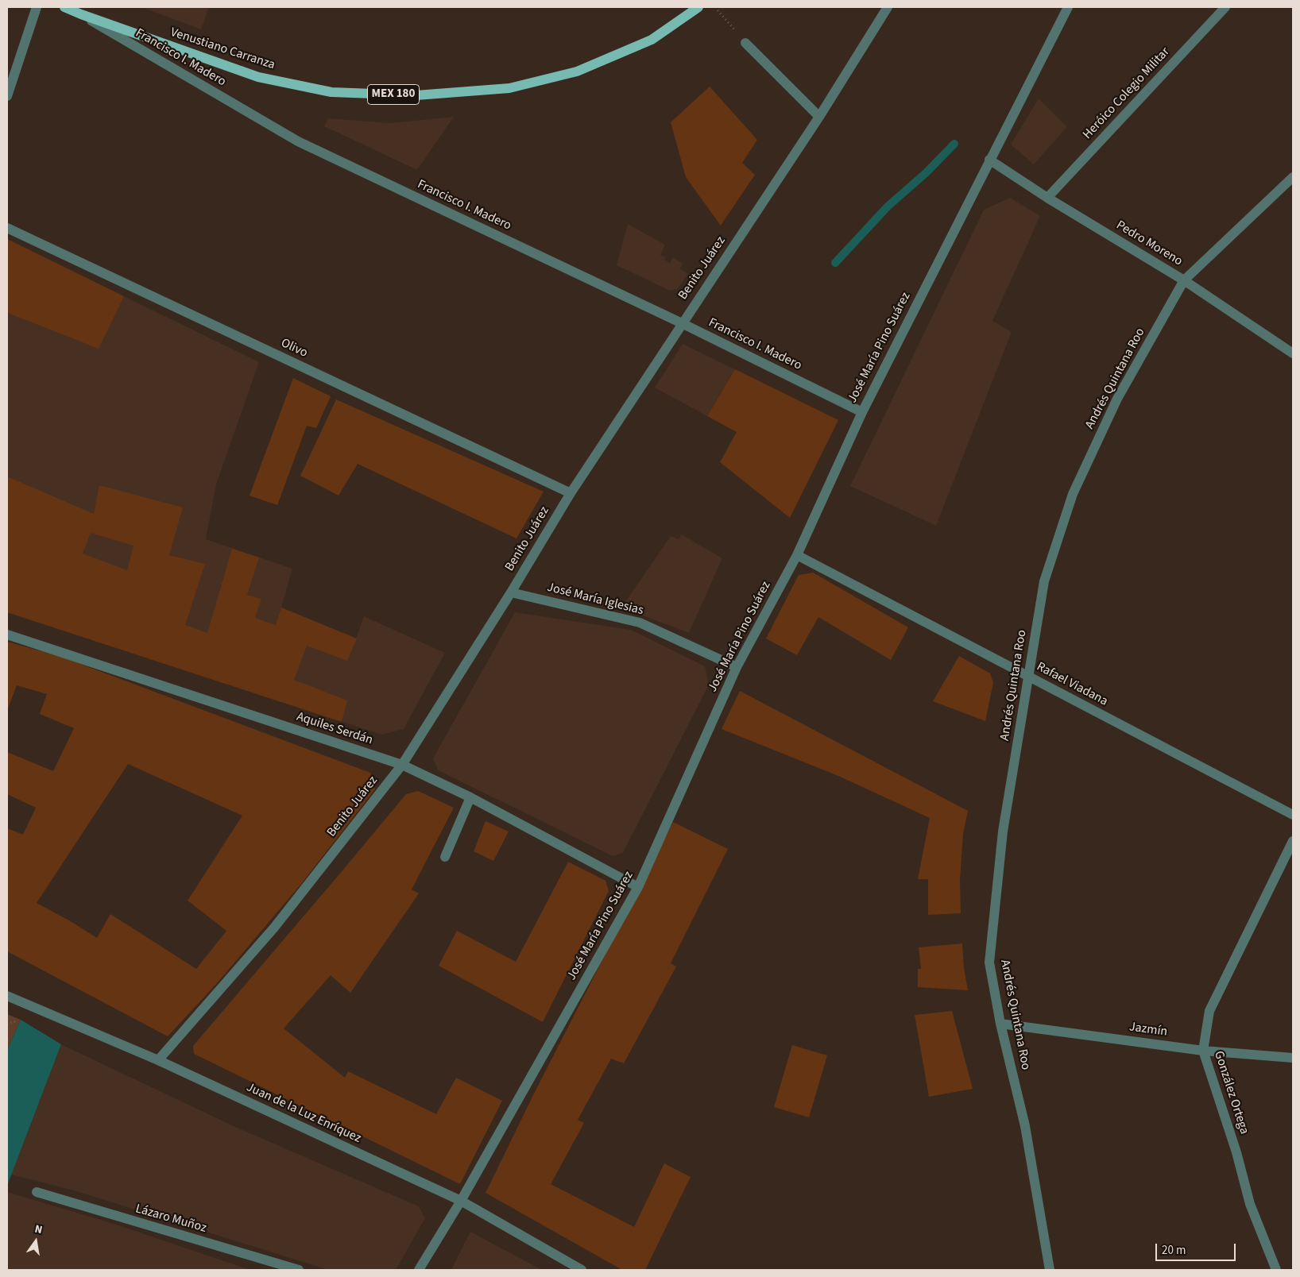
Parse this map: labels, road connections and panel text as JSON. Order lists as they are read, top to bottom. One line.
{"streets":{"main road":["Venustiano Carranza","Francisco I. Madero","MEX 180"],"street":["Heróico Colegio Militar","Pedro Moreno","Benito Juárez","José María Pino Suárez","Olivo","Andrés Quintana Roo","José María Iglesias","Rafael Viadana","Aquiles Serdán","Jazmín","González Ortega","Juan de la Luz Enríquez","Lázaro Muñoz"]},"crossings":[["Venustiano Carranza","Francisco I. Madero"],["Francisco I. Madero","Benito Juárez"],["Francisco I. Madero","José María Pino Suárez"],["Heróico Colegio Militar","Pedro Moreno"],["Pedro Moreno","José María Pino Suárez"],["Pedro Moreno","Andrés Quintana Roo"],["Benito Juárez","Olivo"],["Benito Juárez","José María Iglesias"],["Benito Juárez","Aquiles Serdán"],["Benito Juárez","Juan de la Luz Enríquez"],["José María Pino Suárez","José María Iglesias"],["José María Pino Suárez","Rafael Viadana"],["José María Pino Suárez","Aquiles Serdán"],["José María Pino Suárez","Juan de la Luz Enríquez"],["Andrés Quintana Roo","Rafael Viadana"],["Andrés Quintana Roo","Jazmín"],["Jazmín","González Ortega"]],"scale_bar":"20 m","north":"top"}
